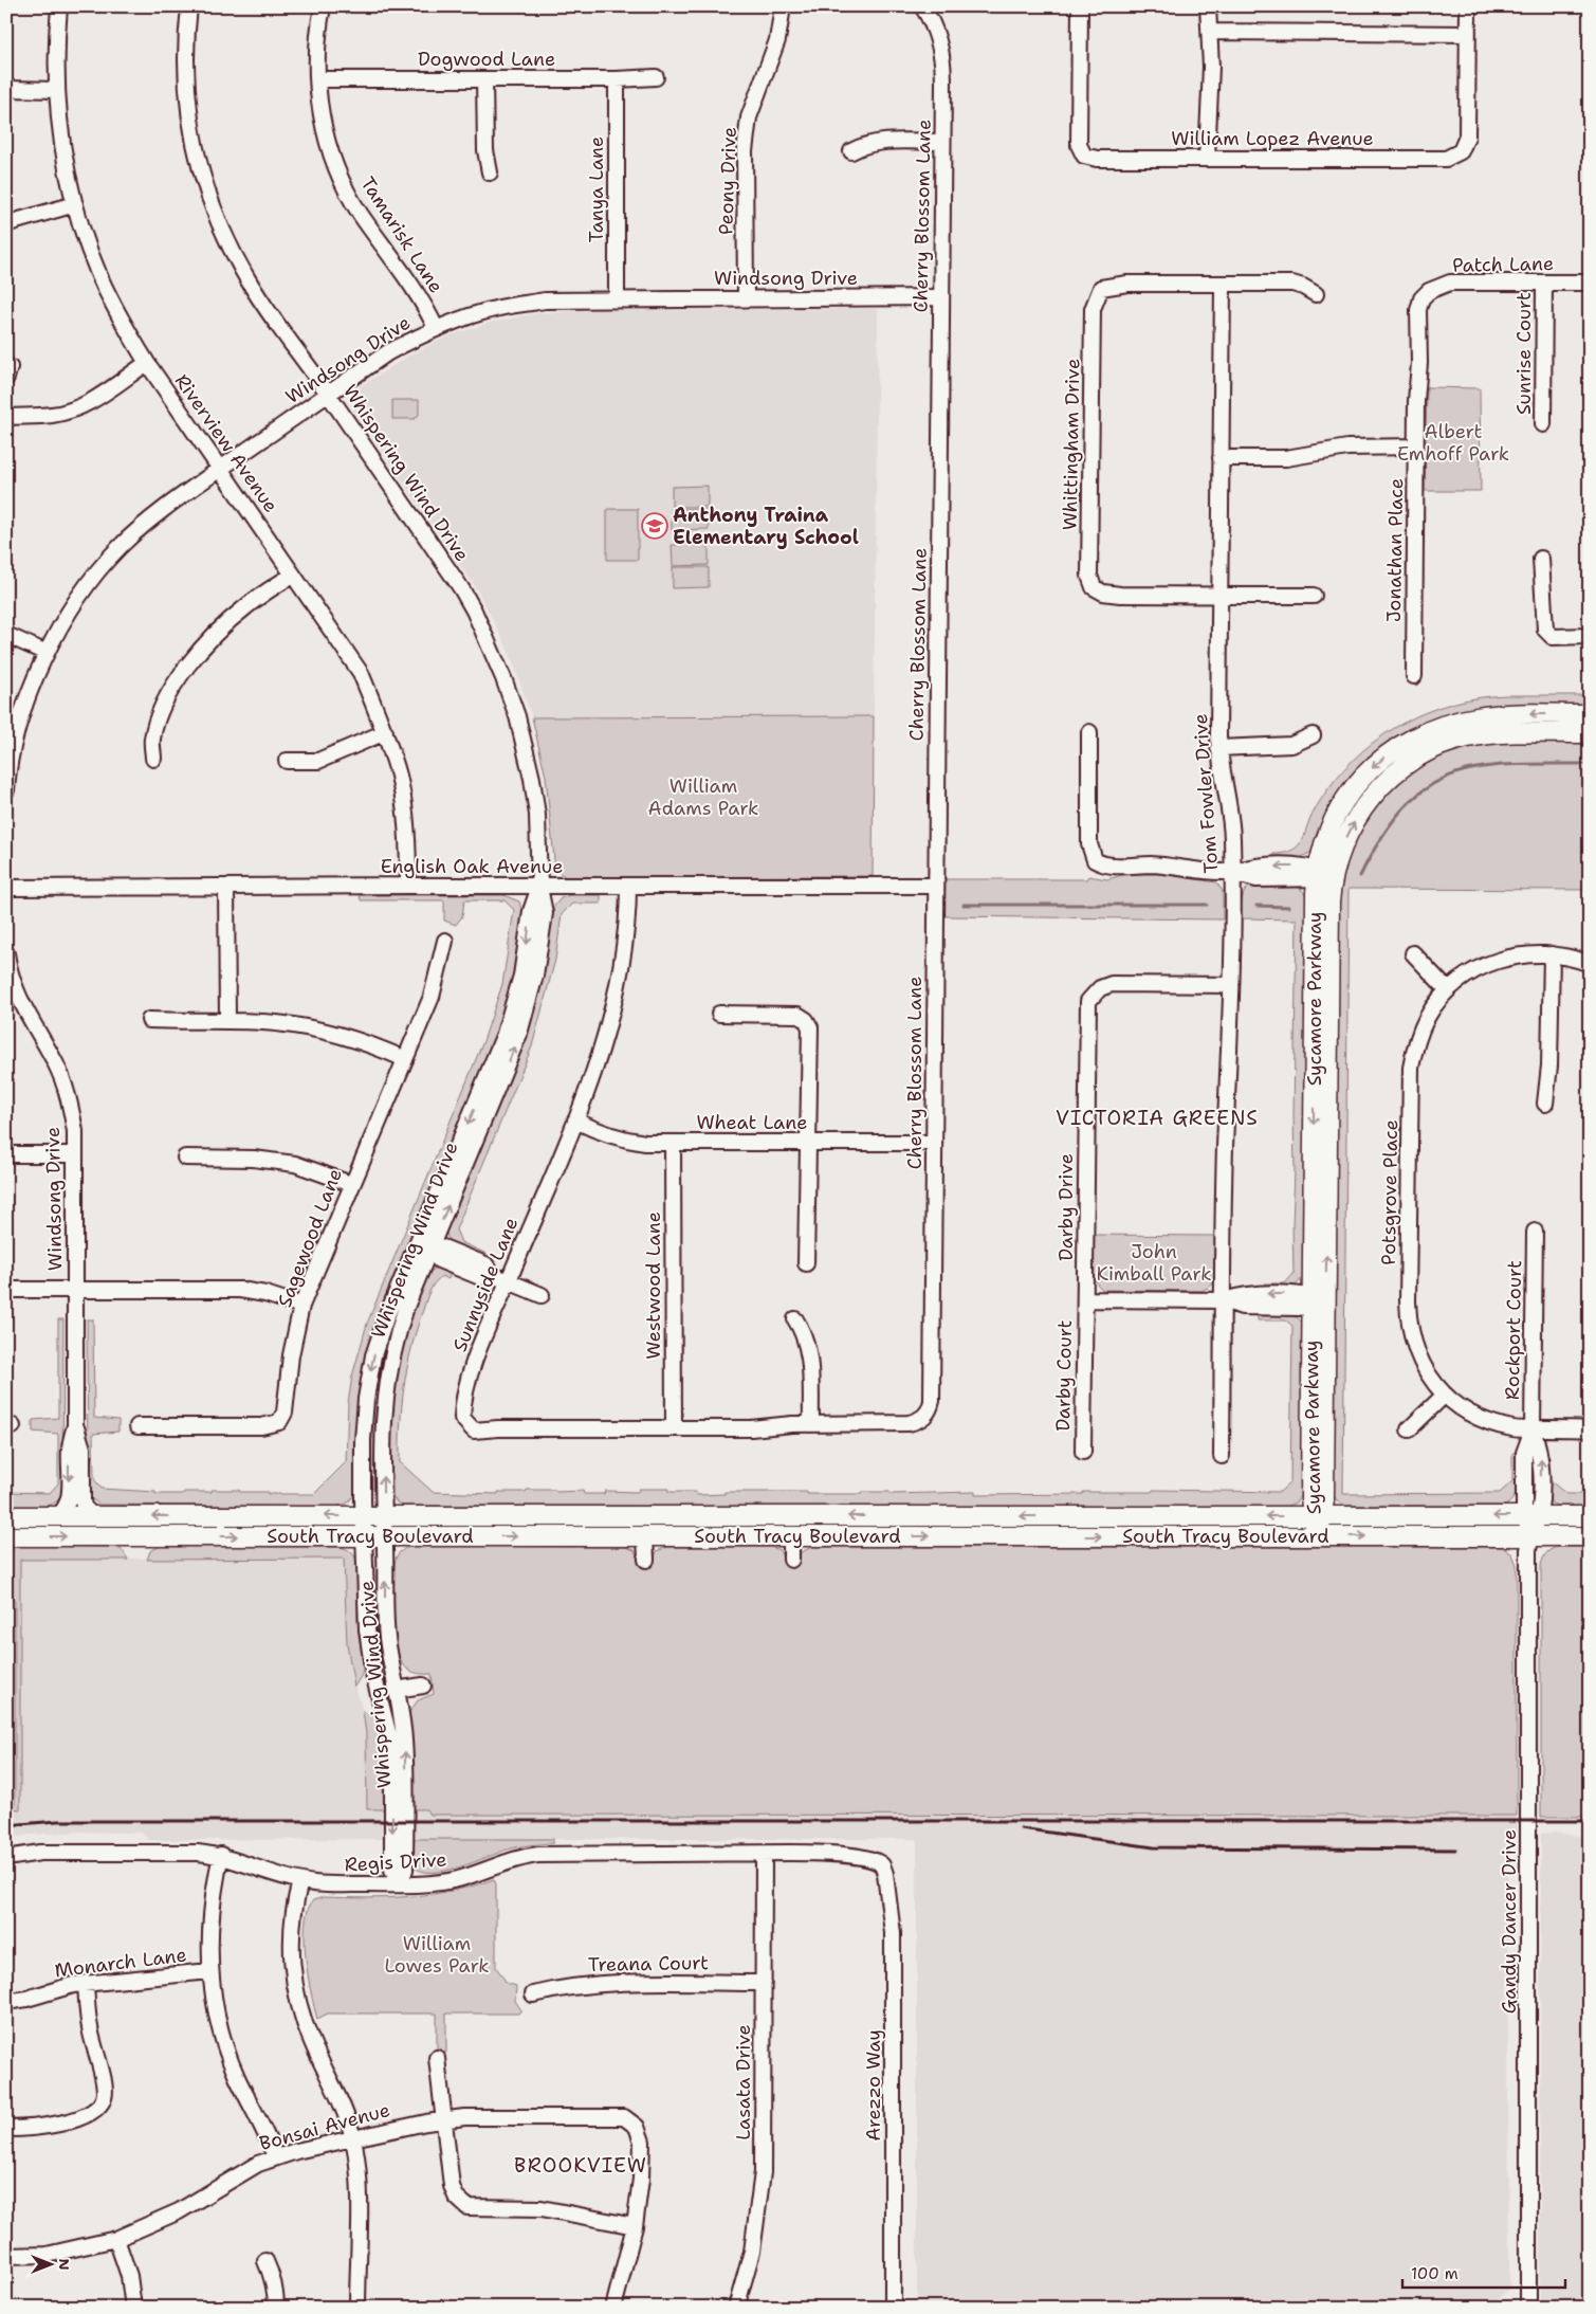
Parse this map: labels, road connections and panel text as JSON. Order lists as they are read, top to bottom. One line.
{"streets":{"main road":["Sycamore Parkway","South Tracy Boulevard"],"street":["Dogwood Lane","William Lopez Avenue","Peony Drive","Tanya Lane","Cherry Blossom Lane","Tamarisk Lane","Patch Lane","Windsong Drive","Sunrise Court","Riverview Avenue","Whittingham Drive","Whispering Wind Drive","Jonathan Place","Tom Fowler Drive","English Oak Avenue","Wheat Lane","Potsgrove Place","Darby Drive","Sagewood Lane","Sunnyside Lane","Westwood Lane","Rockport Court","Darby Court","Regis Drive","Gandy Dancer Drive","Monarch Lane","Treana Court","Lasata Drive","Arezzo Way","Bonsai Avenue"]},"crossings":[["Dogwood Lane","Tanya Lane"],["Dogwood Lane","Tamarisk Lane"],["Peony Drive","Windsong Drive"],["Tanya Lane","Windsong Drive"],["Cherry Blossom Lane","Windsong Drive"],["Cherry Blossom Lane","English Oak Avenue"],["Cherry Blossom Lane","Wheat Lane"],["Cherry Blossom Lane","Sunnyside Lane"],["Tamarisk Lane","Windsong Drive"],["Patch Lane","Sunrise Court"],["Patch Lane","Jonathan Place"],["Windsong Drive","Riverview Avenue"],["Windsong Drive","Whispering Wind Drive"],["Windsong Drive","South Tracy Boulevard"],["Riverview Avenue","English Oak Avenue"],["Whittingham Drive","Tom Fowler Drive"],["Whispering Wind Drive","English Oak Avenue"],["Whispering Wind Drive","South Tracy Boulevard"],["Whispering Wind Drive","Regis Drive"],["Tom Fowler Drive","Darby Drive"],["English Oak Avenue","Sunnyside Lane"],["Sycamore Parkway","South Tracy Boulevard"],["Wheat Lane","Sunnyside Lane"],["Wheat Lane","Westwood Lane"],["Potsgrove Place","Rockport Court"],["Darby Drive","Darby Court"],["Sunnyside Lane","Westwood Lane"],["Rockport Court","South Tracy Boulevard"],["Rockport Court","Gandy Dancer Drive"],["South Tracy Boulevard","Gandy Dancer Drive"],["Regis Drive","Lasata Drive"],["Regis Drive","Arezzo Way"],["Treana Court","Lasata Drive"]],"districts":["VICTORIA GREENS","BROOKVIEW"],"parks":["Albert Emhoff Park","William Adams Park","John Kimball Park","William Lowes Park"],"places":{"school or university":["Anthony Traina Elementary School"]},"scale_bar":"100 m","north":"right"}
